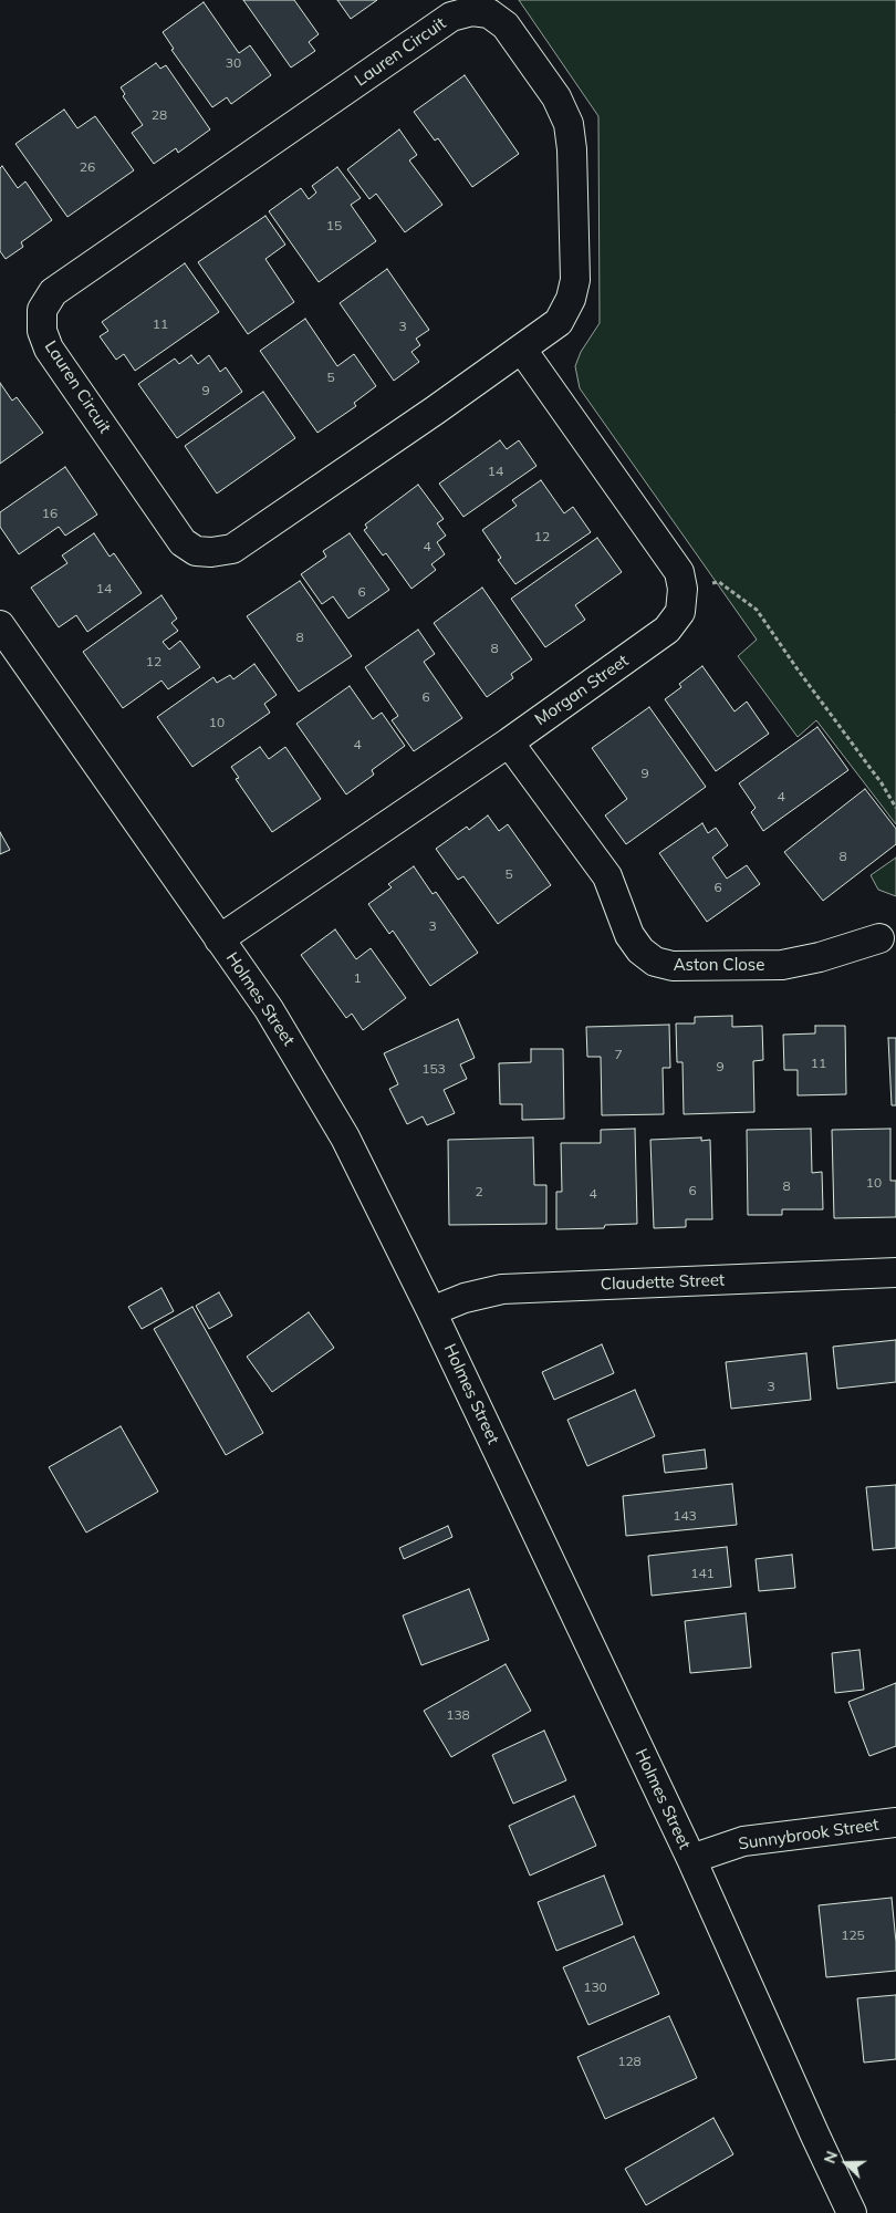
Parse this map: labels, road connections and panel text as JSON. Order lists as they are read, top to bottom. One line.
{"streets":{"street":["Lauren Circuit","Morgan Street","Aston Close","Holmes Street","Claudette Street","Sunnybrook Street"]},"crossings":[["Morgan Street","Aston Close"],["Morgan Street","Holmes Street"],["Holmes Street","Claudette Street"],["Holmes Street","Sunnybrook Street"]],"house_numbers":["30","28","26","15","11","3","5","9","14","16","12","4","14","6","8","8","12","6","10","4","9","4","8","5","6","3","1","7","11","9","153","10","8","6","2","4","3","143","141","138","125","130","128"],"north":"left"}
